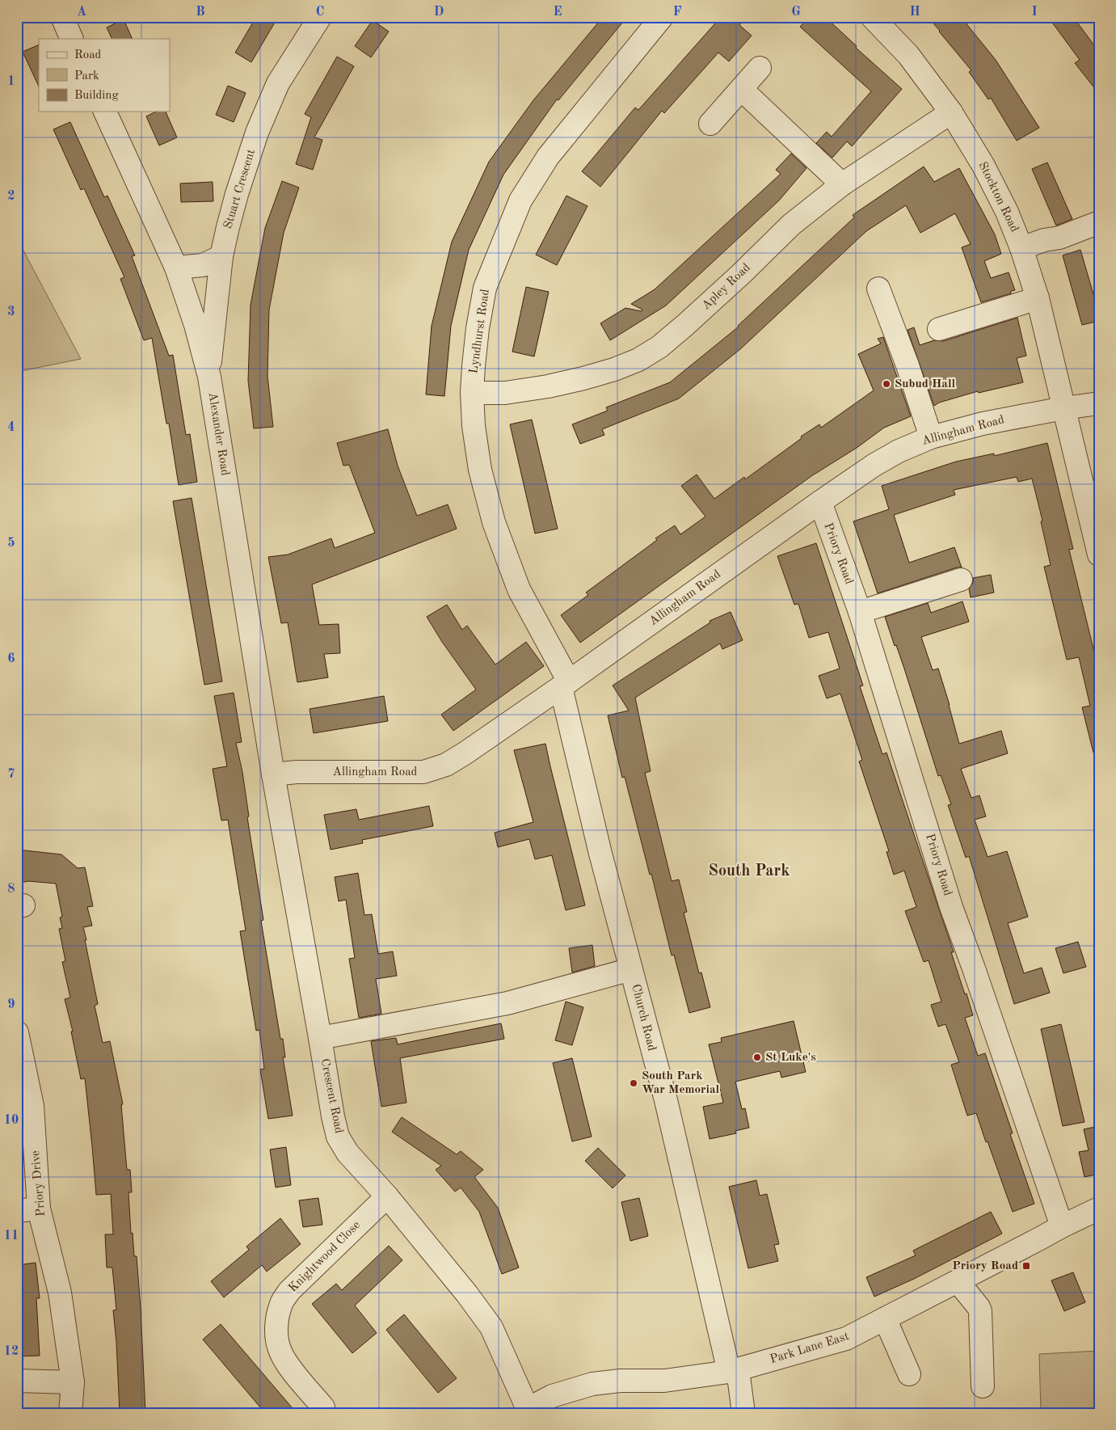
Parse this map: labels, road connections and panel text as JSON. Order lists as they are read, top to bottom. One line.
{"streets":{"street":["Stuart Crescent","Stockton Road","Apley Road","Lyndhurst Road","Allingham Road","Alexander Road","Priory Road","Church Road","Crescent Road","Priory Drive","Knightwood Close","Park Lane East"]},"crossings":[["Stuart Crescent","Alexander Road"],["Stockton Road","Apley Road"],["Stockton Road","Allingham Road"],["Apley Road","Lyndhurst Road"],["Lyndhurst Road","Allingham Road"],["Lyndhurst Road","Church Road"],["Allingham Road","Alexander Road"],["Allingham Road","Priory Road"],["Allingham Road","Church Road"],["Allingham Road","Crescent Road"],["Alexander Road","Crescent Road"],["Priory Road","Park Lane East"],["Church Road","Park Lane East"],["Crescent Road","Knightwood Close"],["Crescent Road","Park Lane East"]],"districts":["South Park"],"places":{"other":["Subud Hall","St Luke's","South Park War Memorial"],"transit":["Priory Road"]},"legend":["Road","Park","Building"],"grid":{"columns":["A","B","C","D","E","F","G","H","I"],"rows":["1","2","3","4","5","6","7","8","9","10","11","12"]}}
